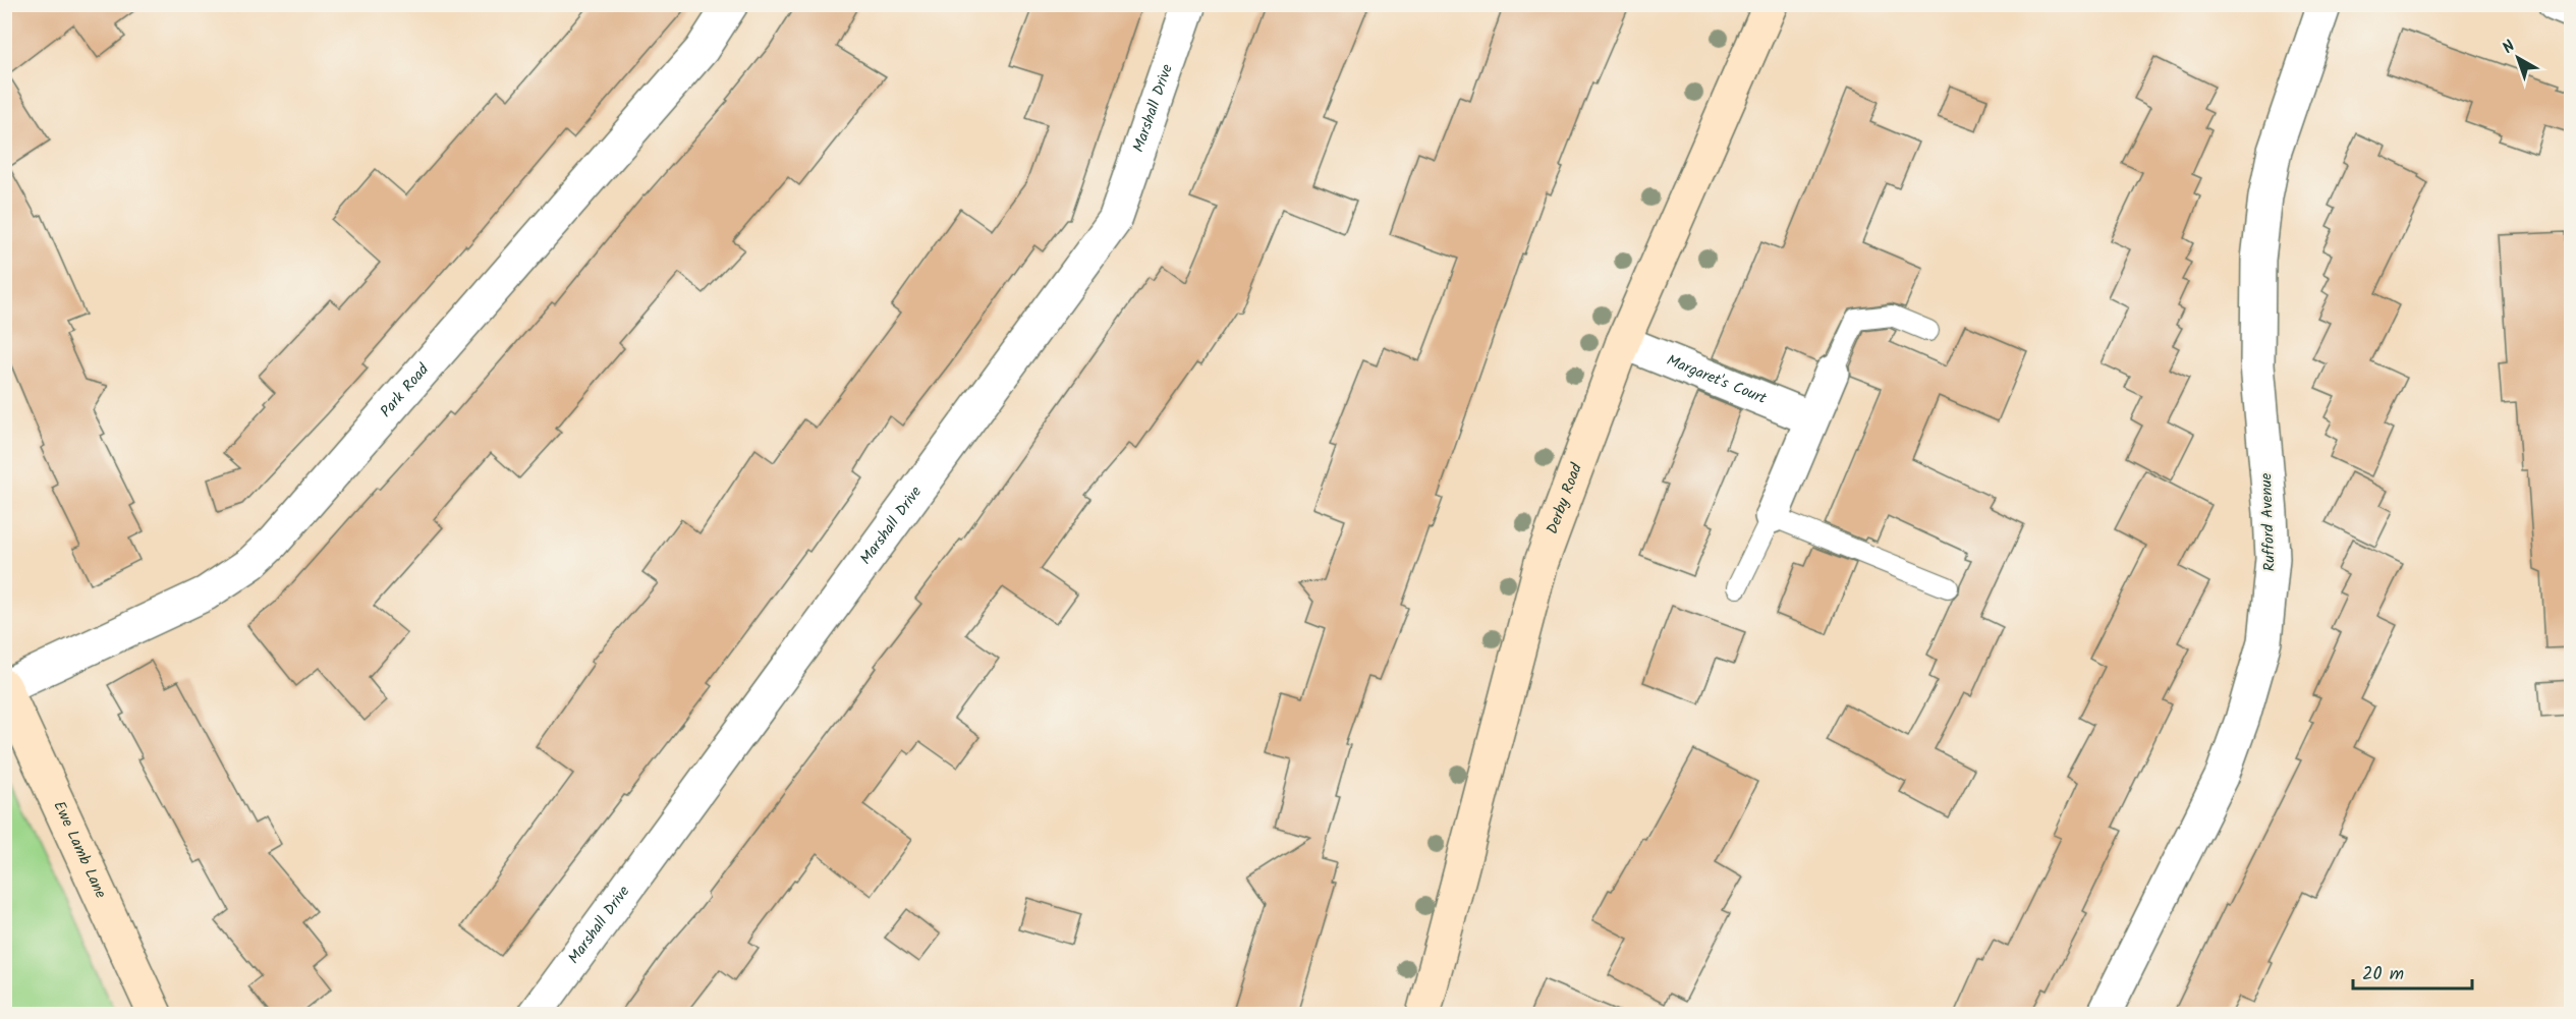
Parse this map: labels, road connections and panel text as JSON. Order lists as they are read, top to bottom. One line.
{"streets":{"main road":["Derby Road","Ewe Lamb Lane"],"street":["Marshall Drive","Margaret's Court","Park Road","Rufford Avenue"]},"crossings":[["Margaret's Court","Derby Road"],["Park Road","Ewe Lamb Lane"]],"scale_bar":"20 m","north":"top left"}
